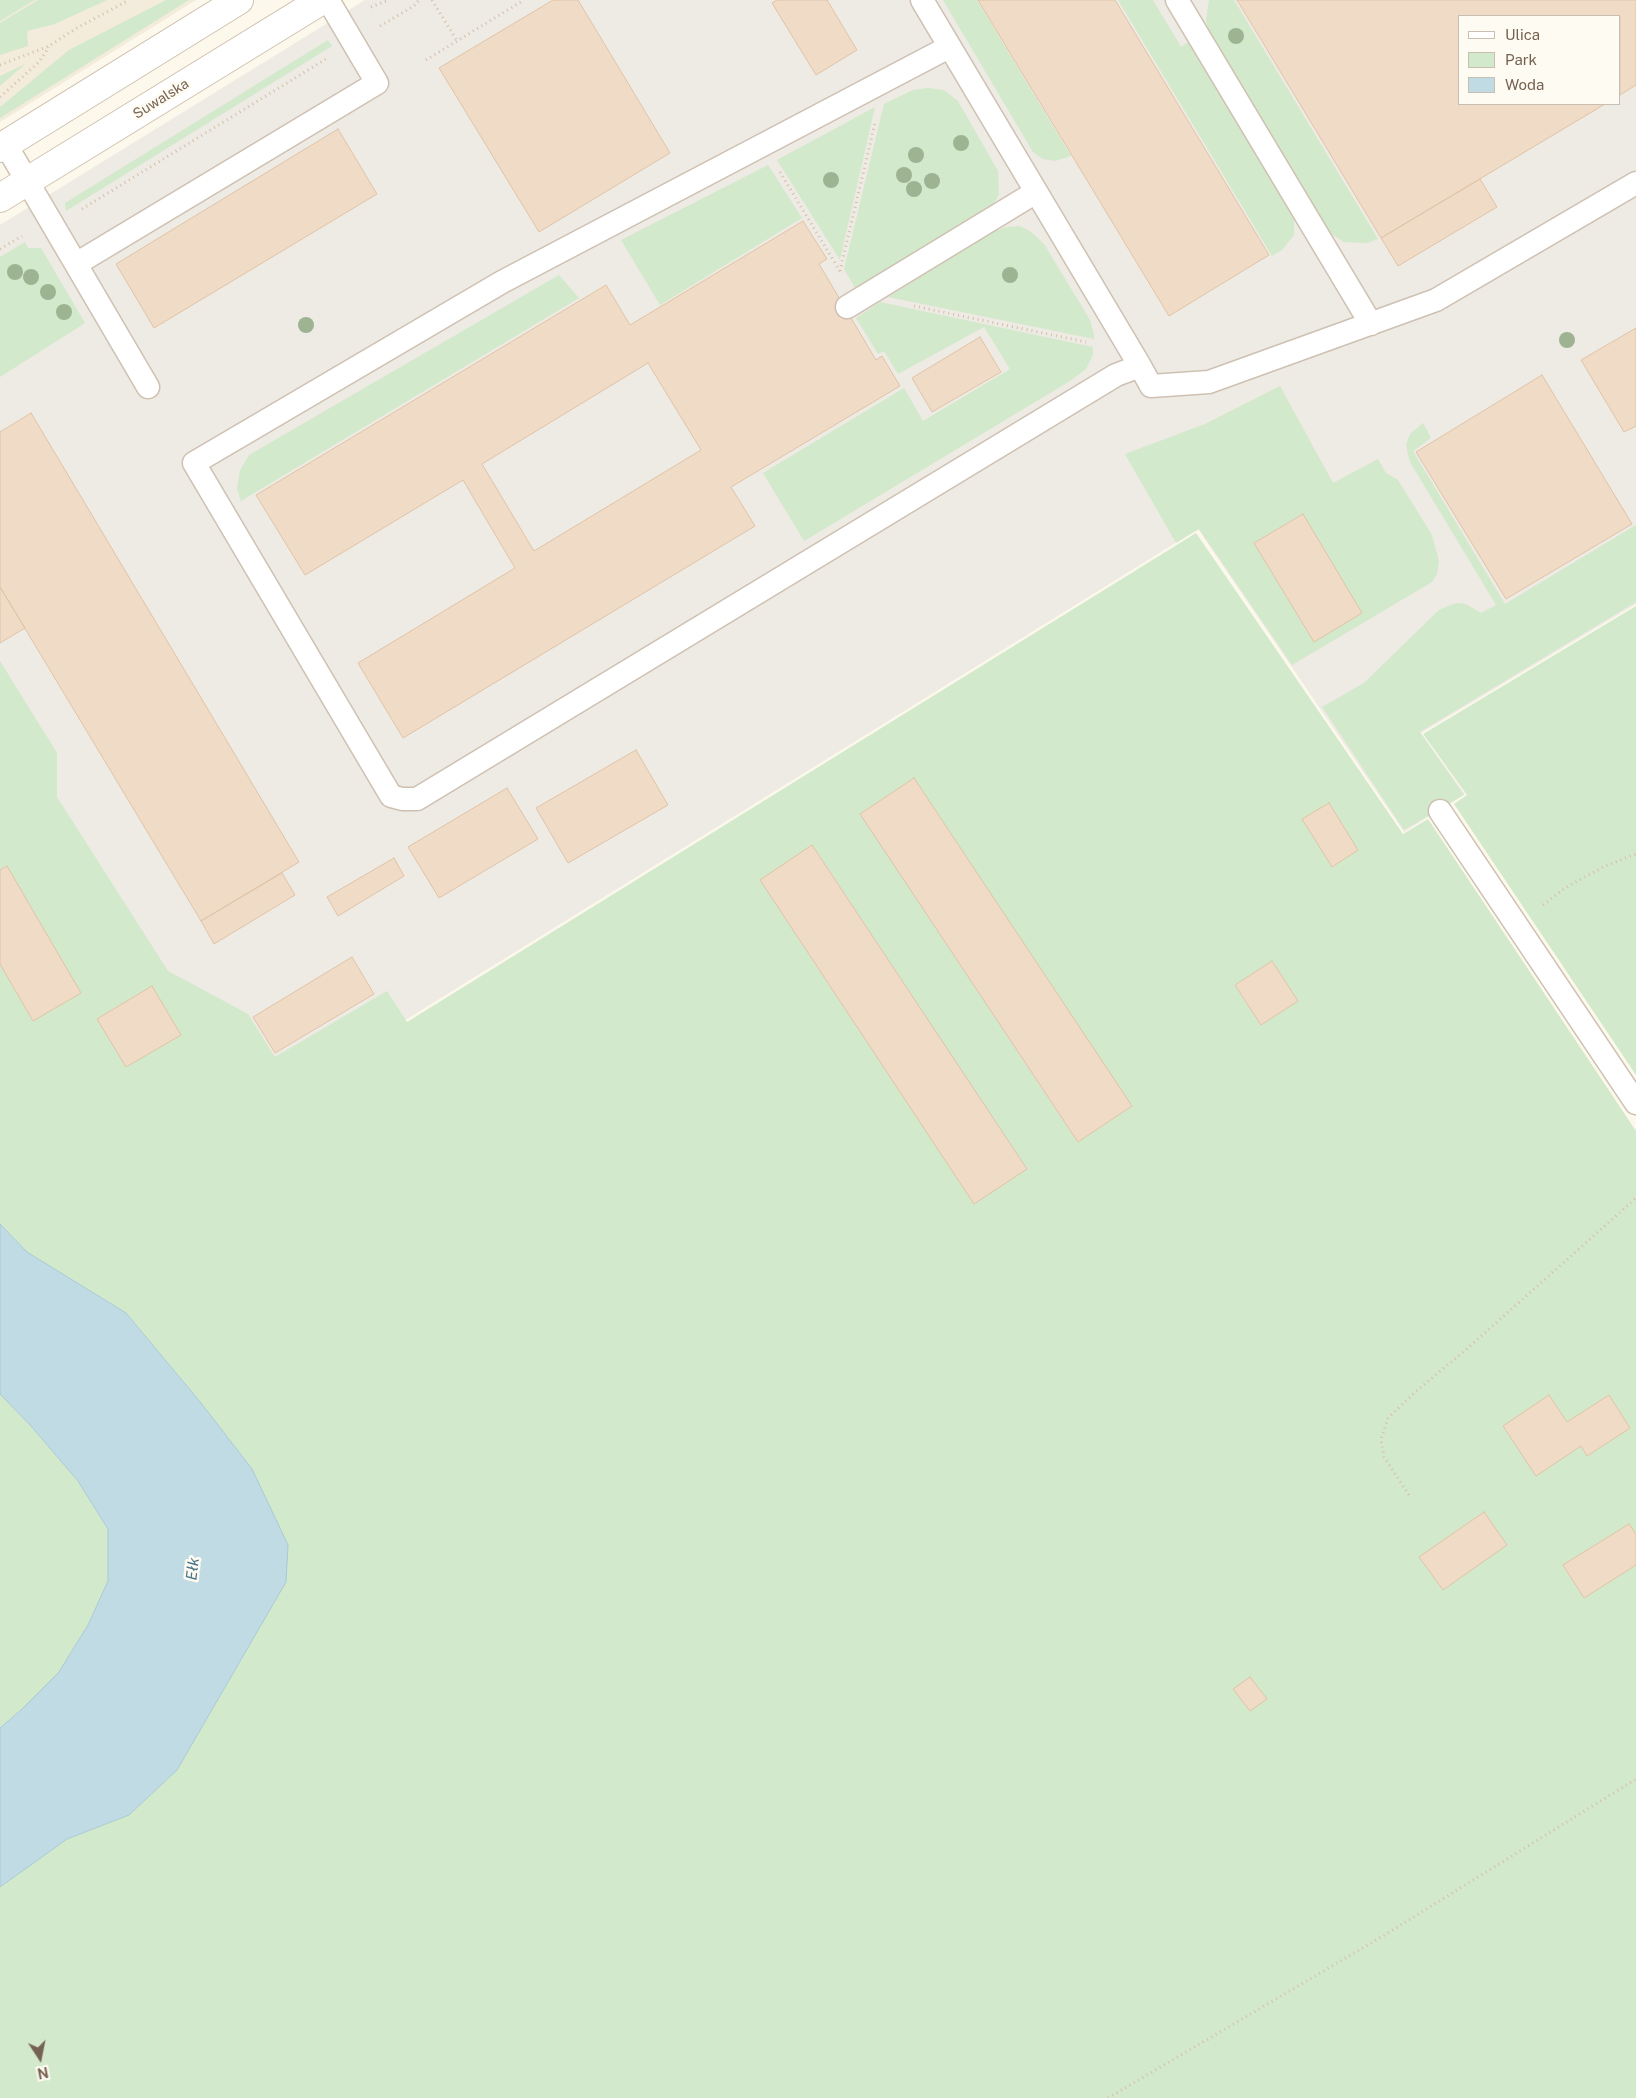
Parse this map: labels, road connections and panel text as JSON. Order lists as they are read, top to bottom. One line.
{"streets":{"street":["Suwalska"]},"water":["Ełk"],"legend":["Ulica","Park","Woda"],"north":"bottom"}
